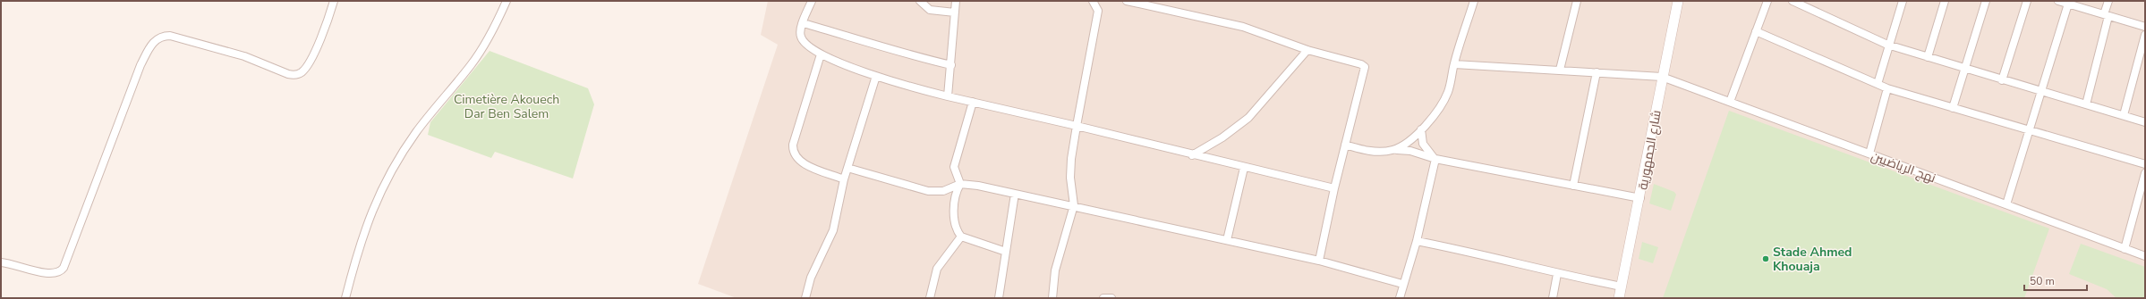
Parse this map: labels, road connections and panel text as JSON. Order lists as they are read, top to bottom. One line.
{"streets":{"main road":["شارع الجمهورية"],"street":["نهج الرياضيين"]},"crossings":[["شارع الجمهورية","نهج الرياضيين"]],"parks":["Cimetière Akouech Dar Ben Salem"],"places":["Stade Ahmed Khouaja"],"scale_bar":"50 m"}
